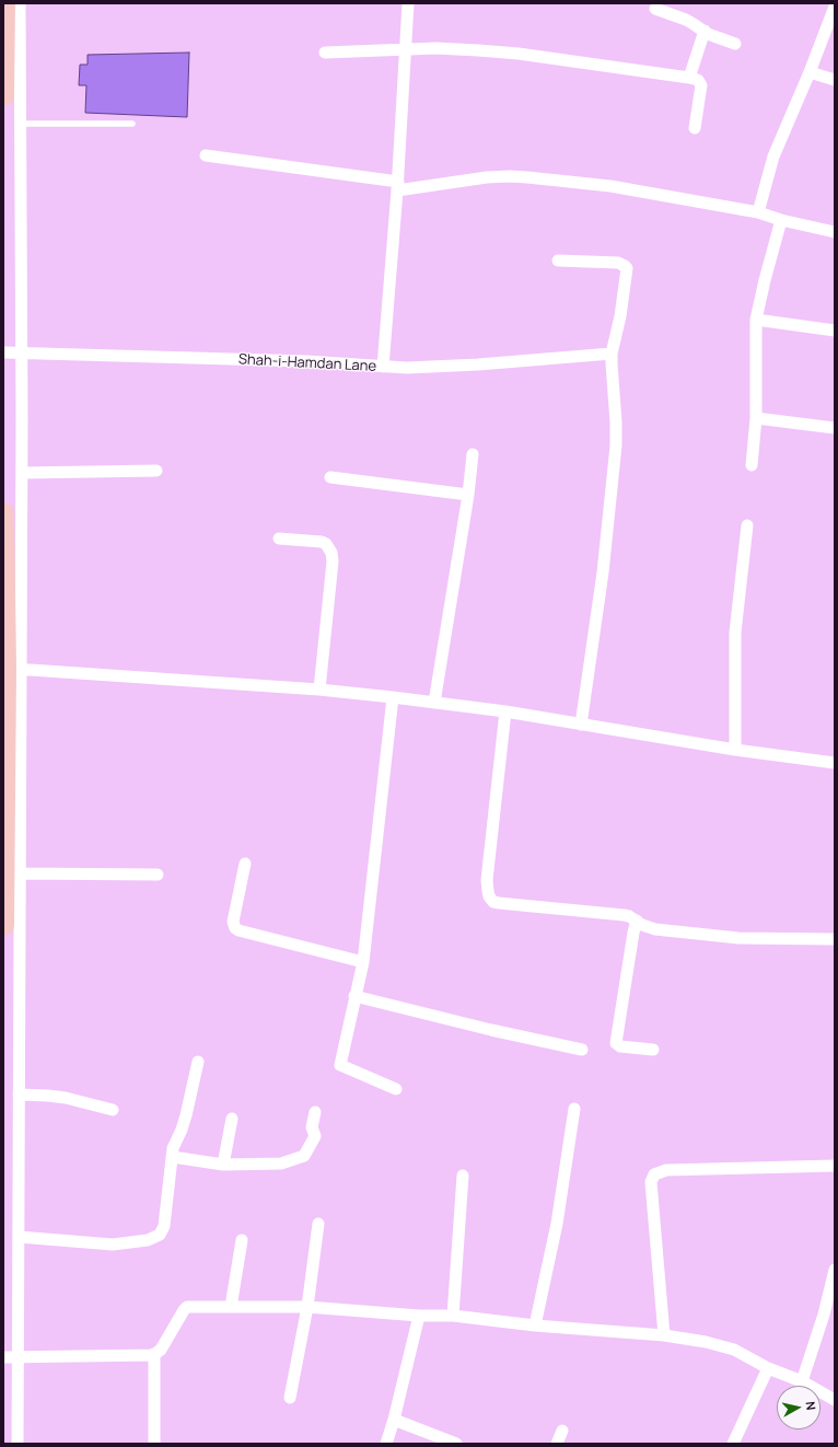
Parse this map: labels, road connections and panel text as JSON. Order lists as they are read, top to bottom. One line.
{"streets":{"street":["Shah-i-Hamdan Lane"]},"north":"right"}
